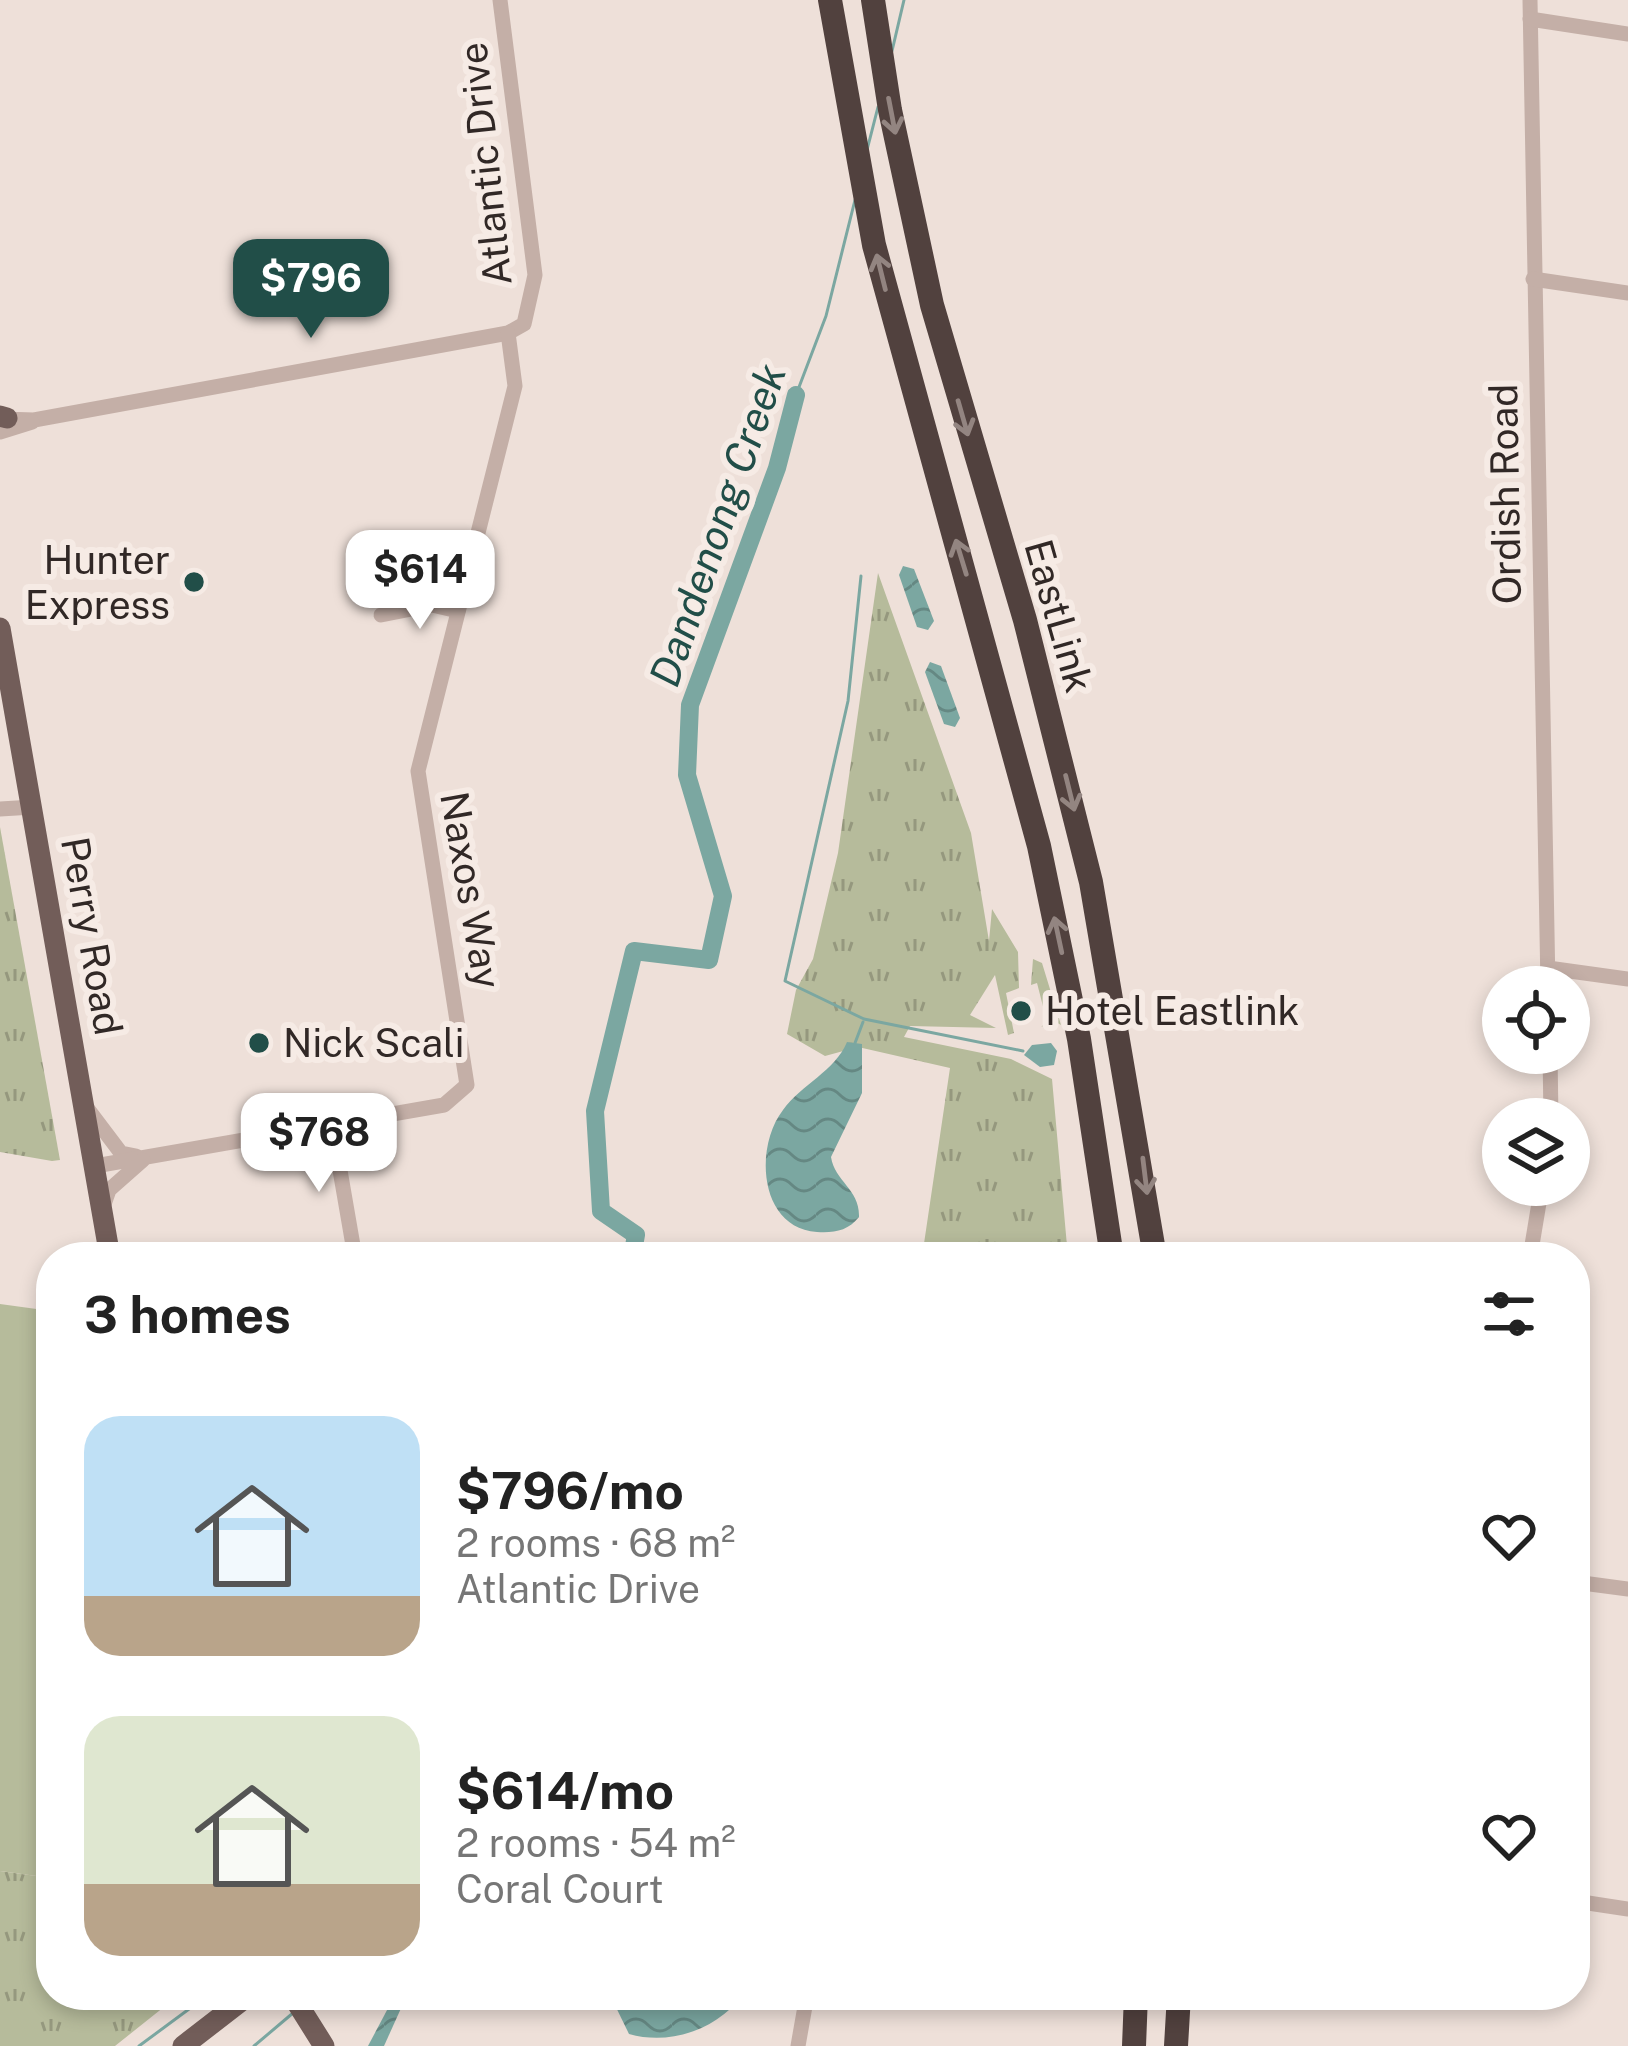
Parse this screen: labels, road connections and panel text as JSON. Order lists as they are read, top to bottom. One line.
{"streets":{"highway":["EastLink"],"main road":["Perry Road"],"street":["Atlantic Drive","Ordish Road","Naxos Way"]},"crossings":[["Atlantic Drive","Naxos Way"],["Naxos Way","Perry Road"]],"water":["Dandenong Creek"],"places":["Hunter Express","Hotel Eastlink","Nick Scali"],"page":{"price":["$796","$614","$768"],"heading":"3 homes","list":[{"name":"$796/mo","note":"2 rooms · 68 m² · Atlantic Drive"},{"name":"$614/mo","note":"2 rooms · 54 m² · Coral Court"}]}}
